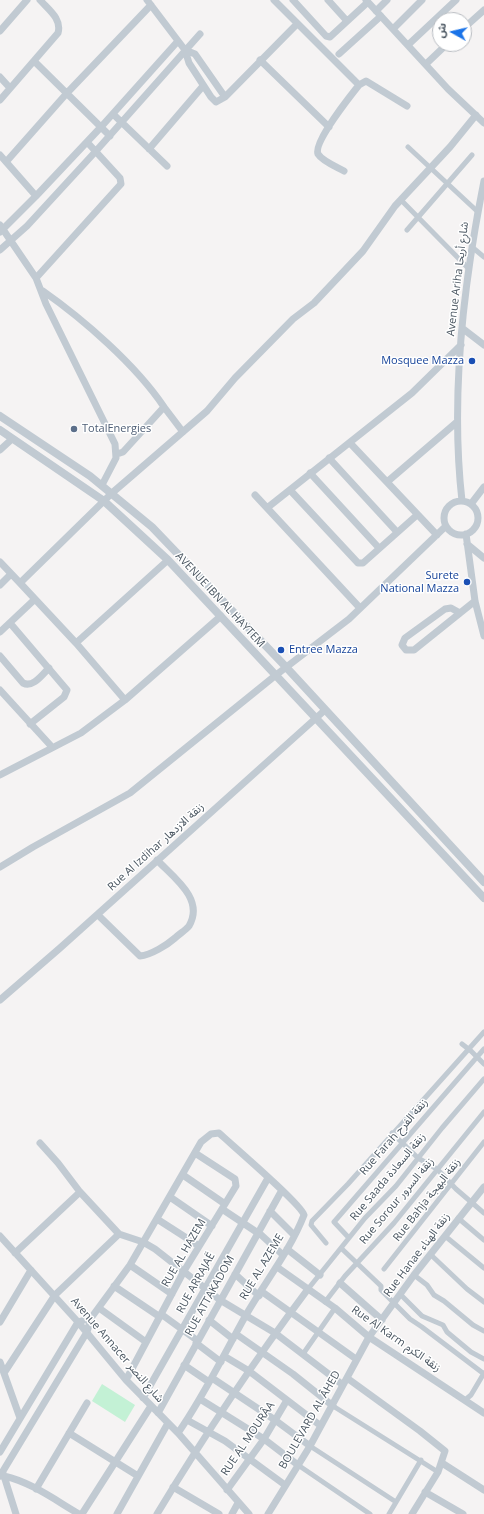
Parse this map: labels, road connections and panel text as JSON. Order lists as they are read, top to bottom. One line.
{"streets":{"street":["Avenue Ariha شارع أريحا","AVENUE IBN AL HAYTEM","Rue Al Izdihar زنقة الازدهار","Rue Farah زنقة الفرح","Rue Saada زنقة السعادة","Rue Bahja زنقة البهجة","Rue Sorour زنقة السرور","RUE AL HAZEM","Rue Hanae زنقة الهناء","RUE AL AZEME","RUE ARRAJAË","RUE ATTAKADOM","Rue Al Karm زنقة الكرم","Avenue Annacer شارع النصر","BOULEVARD AL ÂHED","RUE AL MOURÂA"]},"crossings":[["AVENUE IBN AL HAYTEM","Rue Al Izdihar زنقة الازدهار"],["Rue Farah زنقة الفرح","Rue Saada زنقة السعادة"],["Rue Saada زنقة السعادة","Rue Al Karm زنقة الكرم"],["Rue Sorour زنقة السرور","Rue Al Karm زنقة الكرم"],["RUE AL HAZEM","RUE AL AZEME"],["RUE AL HAZEM","Avenue Annacer شارع النصر"],["Rue Hanae زنقة الهناء","Rue Al Karm زنقة الكرم"],["Rue Hanae زنقة الهناء","BOULEVARD AL ÂHED"],["RUE AL AZEME","RUE ARRAJAË"],["RUE AL AZEME","RUE ATTAKADOM"],["RUE AL AZEME","Rue Al Karm زنقة الكرم"],["RUE AL AZEME","Avenue Annacer شارع النصر"],["RUE ARRAJAË","Avenue Annacer شارع النصر"],["RUE ATTAKADOM","Avenue Annacer شارع النصر"],["Rue Al Karm زنقة الكرم","BOULEVARD AL ÂHED"],["Avenue Annacer شارع النصر","RUE AL MOURÂA"]],"places":["Mosquee Mazza","TotalEnergies","Surete National Mazza","Entree Mazza"],"north":"left"}
